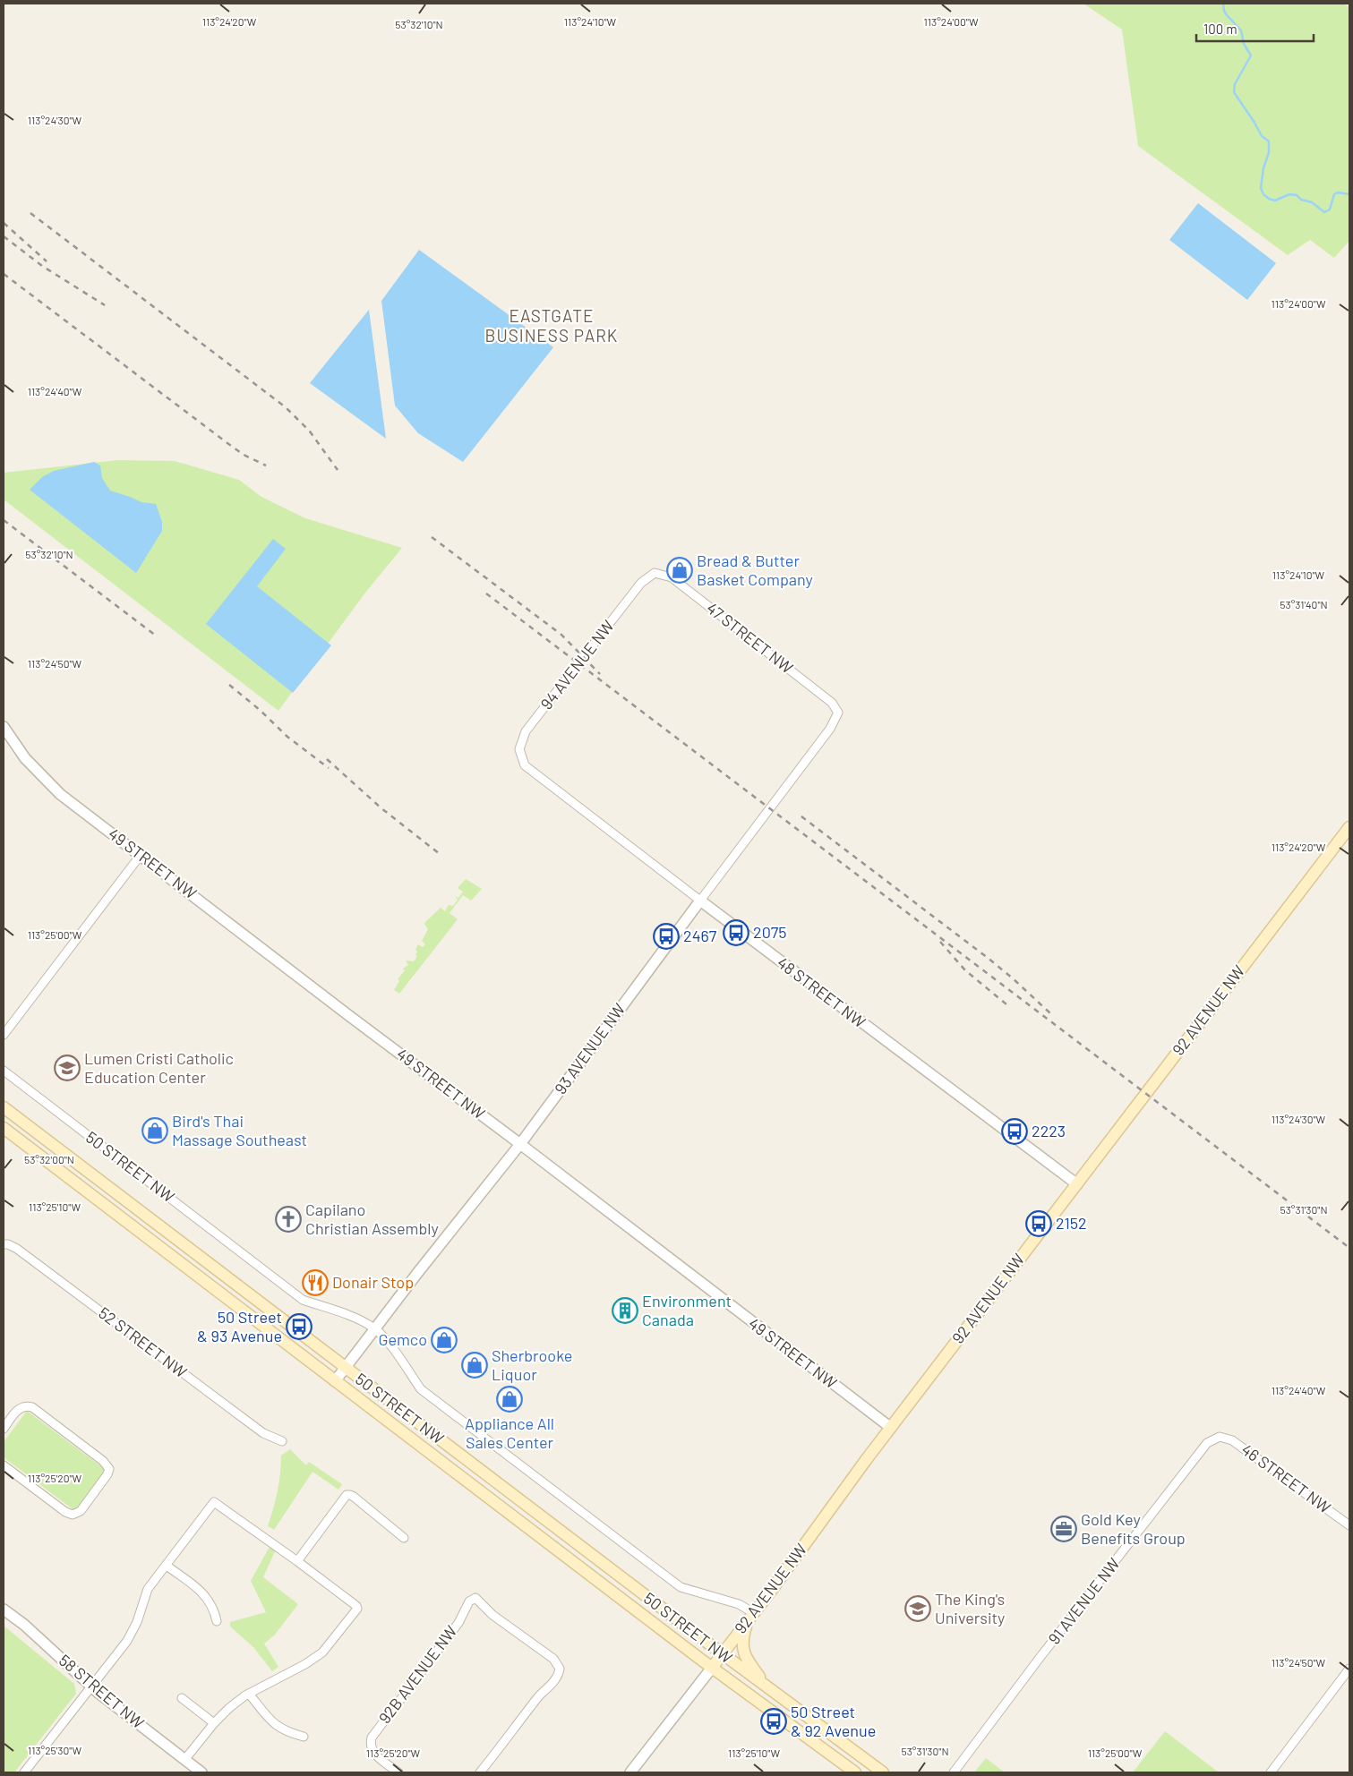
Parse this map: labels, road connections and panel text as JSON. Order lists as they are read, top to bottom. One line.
{"streets":{"main road":["92 AVENUE NW","50 STREET NW"],"street":["47 STREET NW","94 AVENUE NW","49 STREET NW","48 STREET NW","93 AVENUE NW","52 STREET NW","46 STREET NW","91 AVENUE NW","92B AVENUE NW","58 STREET NW"]},"crossings":[["47 STREET NW","94 AVENUE NW"],["47 STREET NW","93 AVENUE NW"],["94 AVENUE NW","48 STREET NW"],["49 STREET NW","92 AVENUE NW"],["49 STREET NW","93 AVENUE NW"],["48 STREET NW","92 AVENUE NW"],["48 STREET NW","93 AVENUE NW"],["92 AVENUE NW","50 STREET NW"],["93 AVENUE NW","50 STREET NW"],["46 STREET NW","91 AVENUE NW"]],"districts":["EASTGATE BUSINESS PARK"],"places":{"shop":["Bread & Butter Basket Company","Bird's Thai Massage Southeast","Gemco","Sherbrooke Liquor","Appliance All Sales Center"],"bus stop":["2075","2467","2223","2152","50 Street & 93 Avenue","50 Street & 92 Avenue"],"school or university":["Lumen Cristi Catholic Education Center","The King's University"],"church":["Capilano Christian Assembly"],"restaurant":["Donair Stop"],"building":["Environment Canada"],"office":["Gold Key Benefits Group"]},"scale_bar":"100 m","coordinates":["113°24'20\"W","113°24'10\"W","113°24'00\"W","53°32'10\"N","113°24'30\"W","113°24'40\"W","53°31'40\"N","113°24'50\"W","113°25'00\"W","53°32'00\"N","113°25'10\"W","53°31'30\"N","113°25'20\"W","113°25'30\"W"]}
